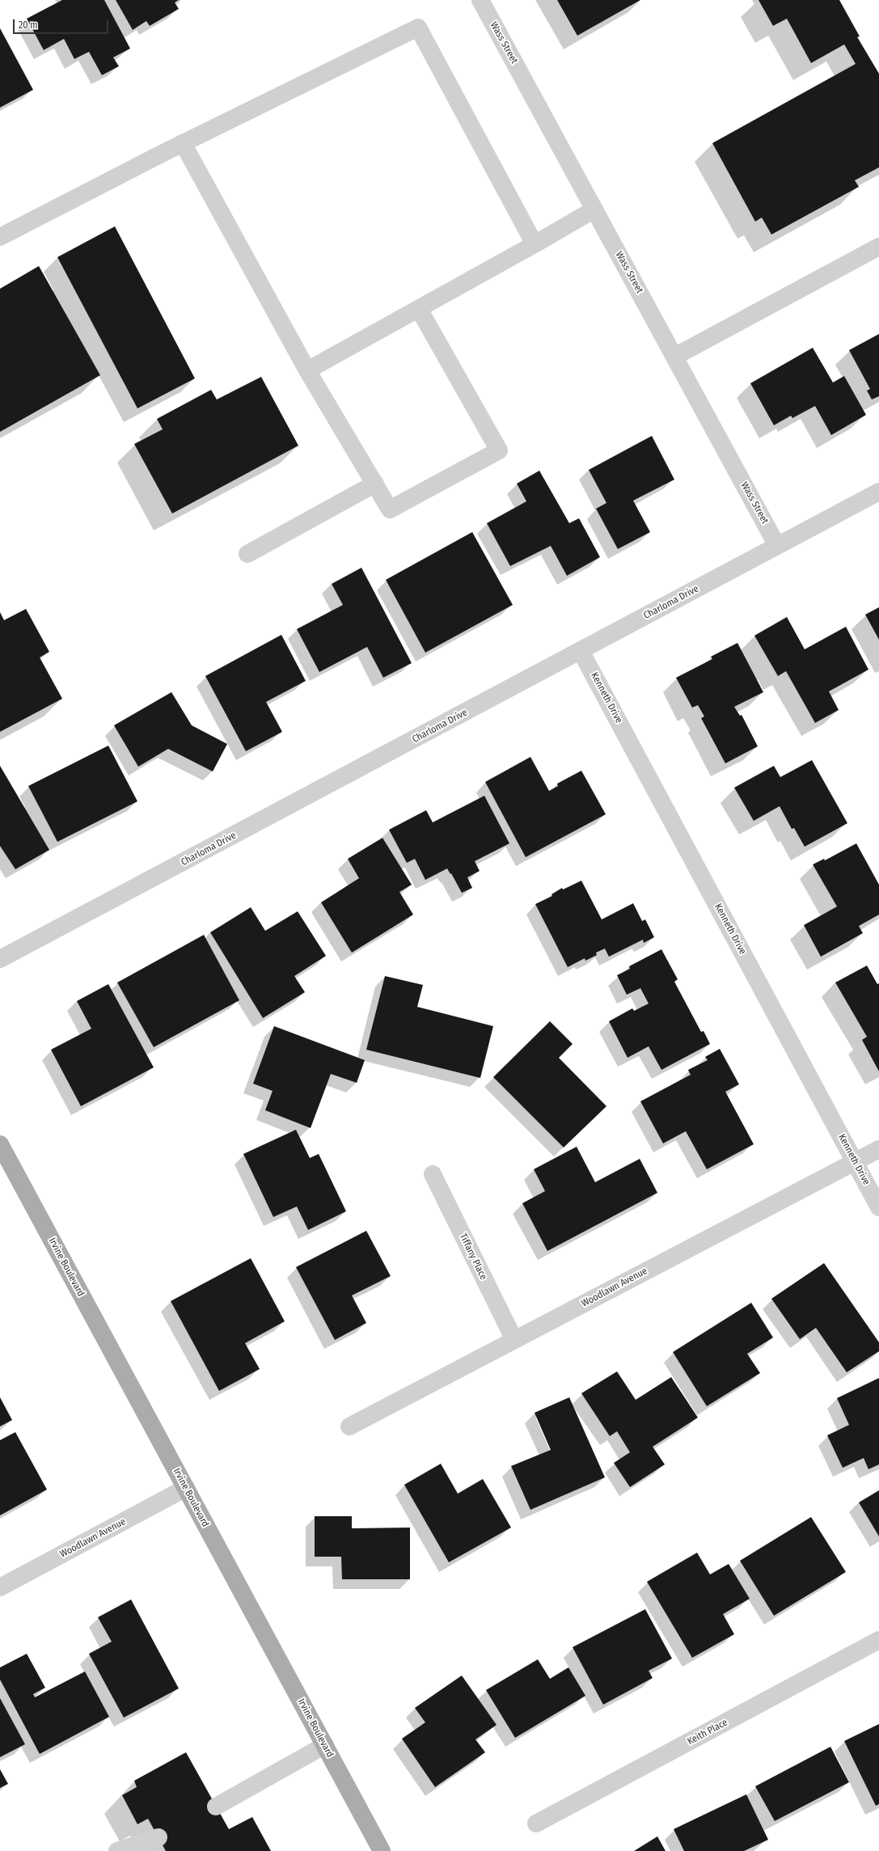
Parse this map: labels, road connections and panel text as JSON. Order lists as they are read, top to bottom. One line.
{"streets":{"main road":["Irvine Boulevard"],"street":["Wass Street","Charloma Drive","Kenneth Drive","Tiffany Place","Woodlawn Avenue","Keith Place"]},"crossings":[["Wass Street","Charloma Drive"],["Charloma Drive","Kenneth Drive"],["Kenneth Drive","Woodlawn Avenue"],["Tiffany Place","Woodlawn Avenue"],["Irvine Boulevard","Woodlawn Avenue"]],"scale_bar":"20 m"}
